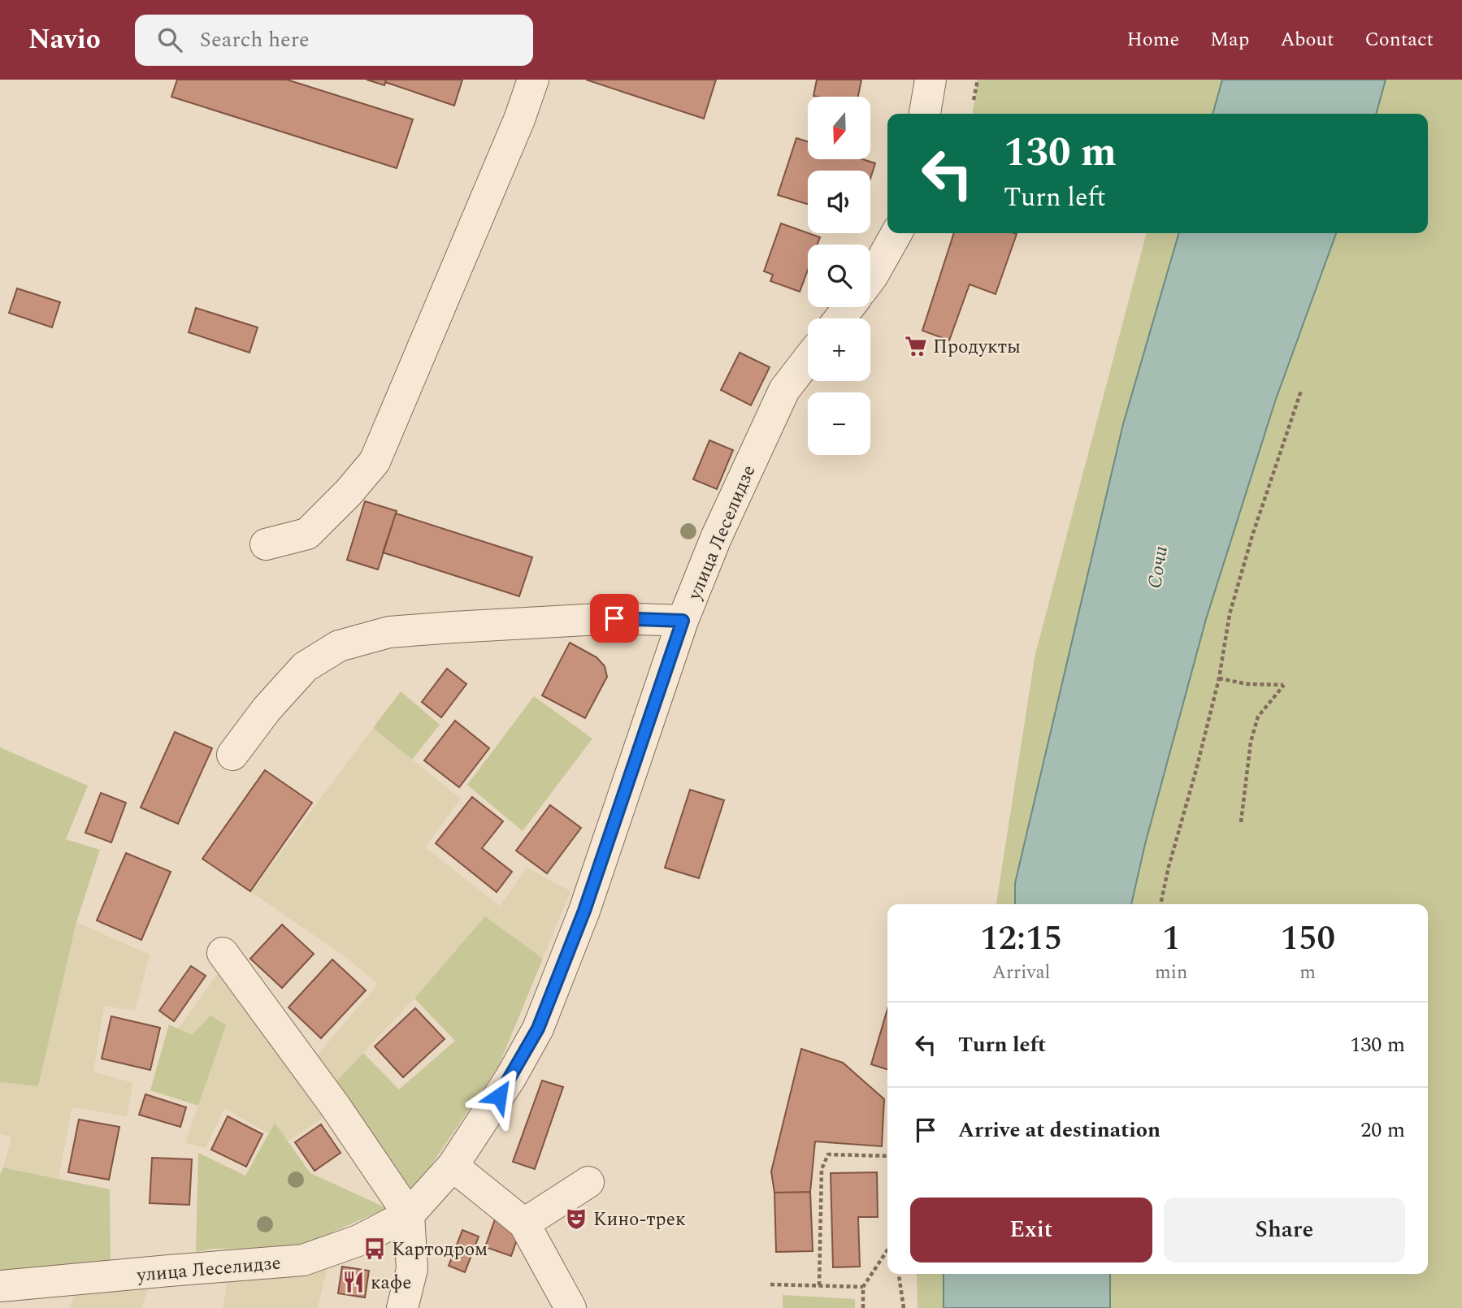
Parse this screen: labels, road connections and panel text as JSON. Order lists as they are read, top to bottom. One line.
{"streets":{"street":["улица Леселидзе"]},"water":["Сочи"],"places":{"supermarket":["Продукты"],"theatre":["Кино-трек"],"bus stop":["Картодром"],"restaurant":["кафе"]},"north":"bottom","page":{"header":"Navio","search":"Search here","nav":["Home","Map","About","Contact"],"map_buttons":["+","−"],"turn":["130 m","Turn left"],"eta":["12:15","Arrival","1","min","150","m"],"list":[{"name":"Turn left","value":"130 m"},{"name":"Arrive at destination","value":"20 m"}],"buttons":["Exit","Share"]}}
